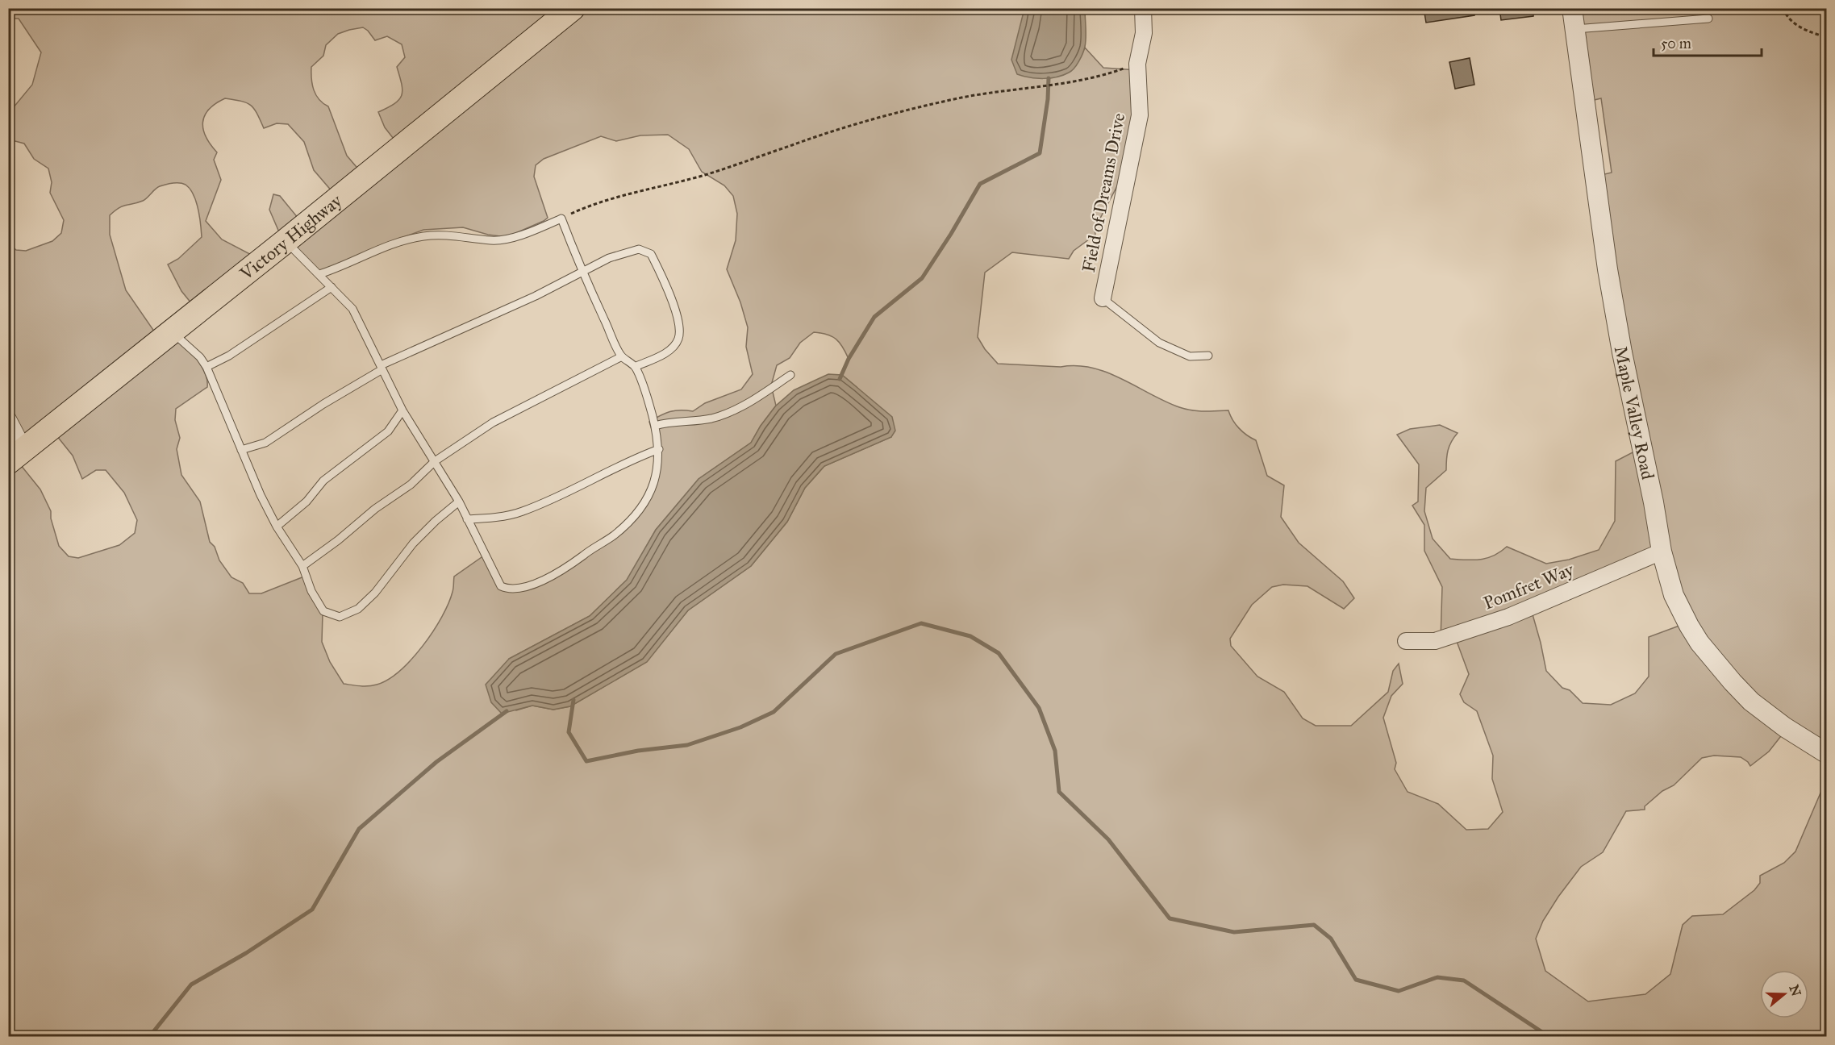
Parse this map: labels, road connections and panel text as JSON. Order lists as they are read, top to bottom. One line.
{"streets":{"main road":["Victory Highway"],"street":["Field of Dreams Drive","Maple Valley Road","Pomfret Way"]},"crossings":[["Maple Valley Road","Pomfret Way"]],"scale_bar":"50 m","north":"right"}
